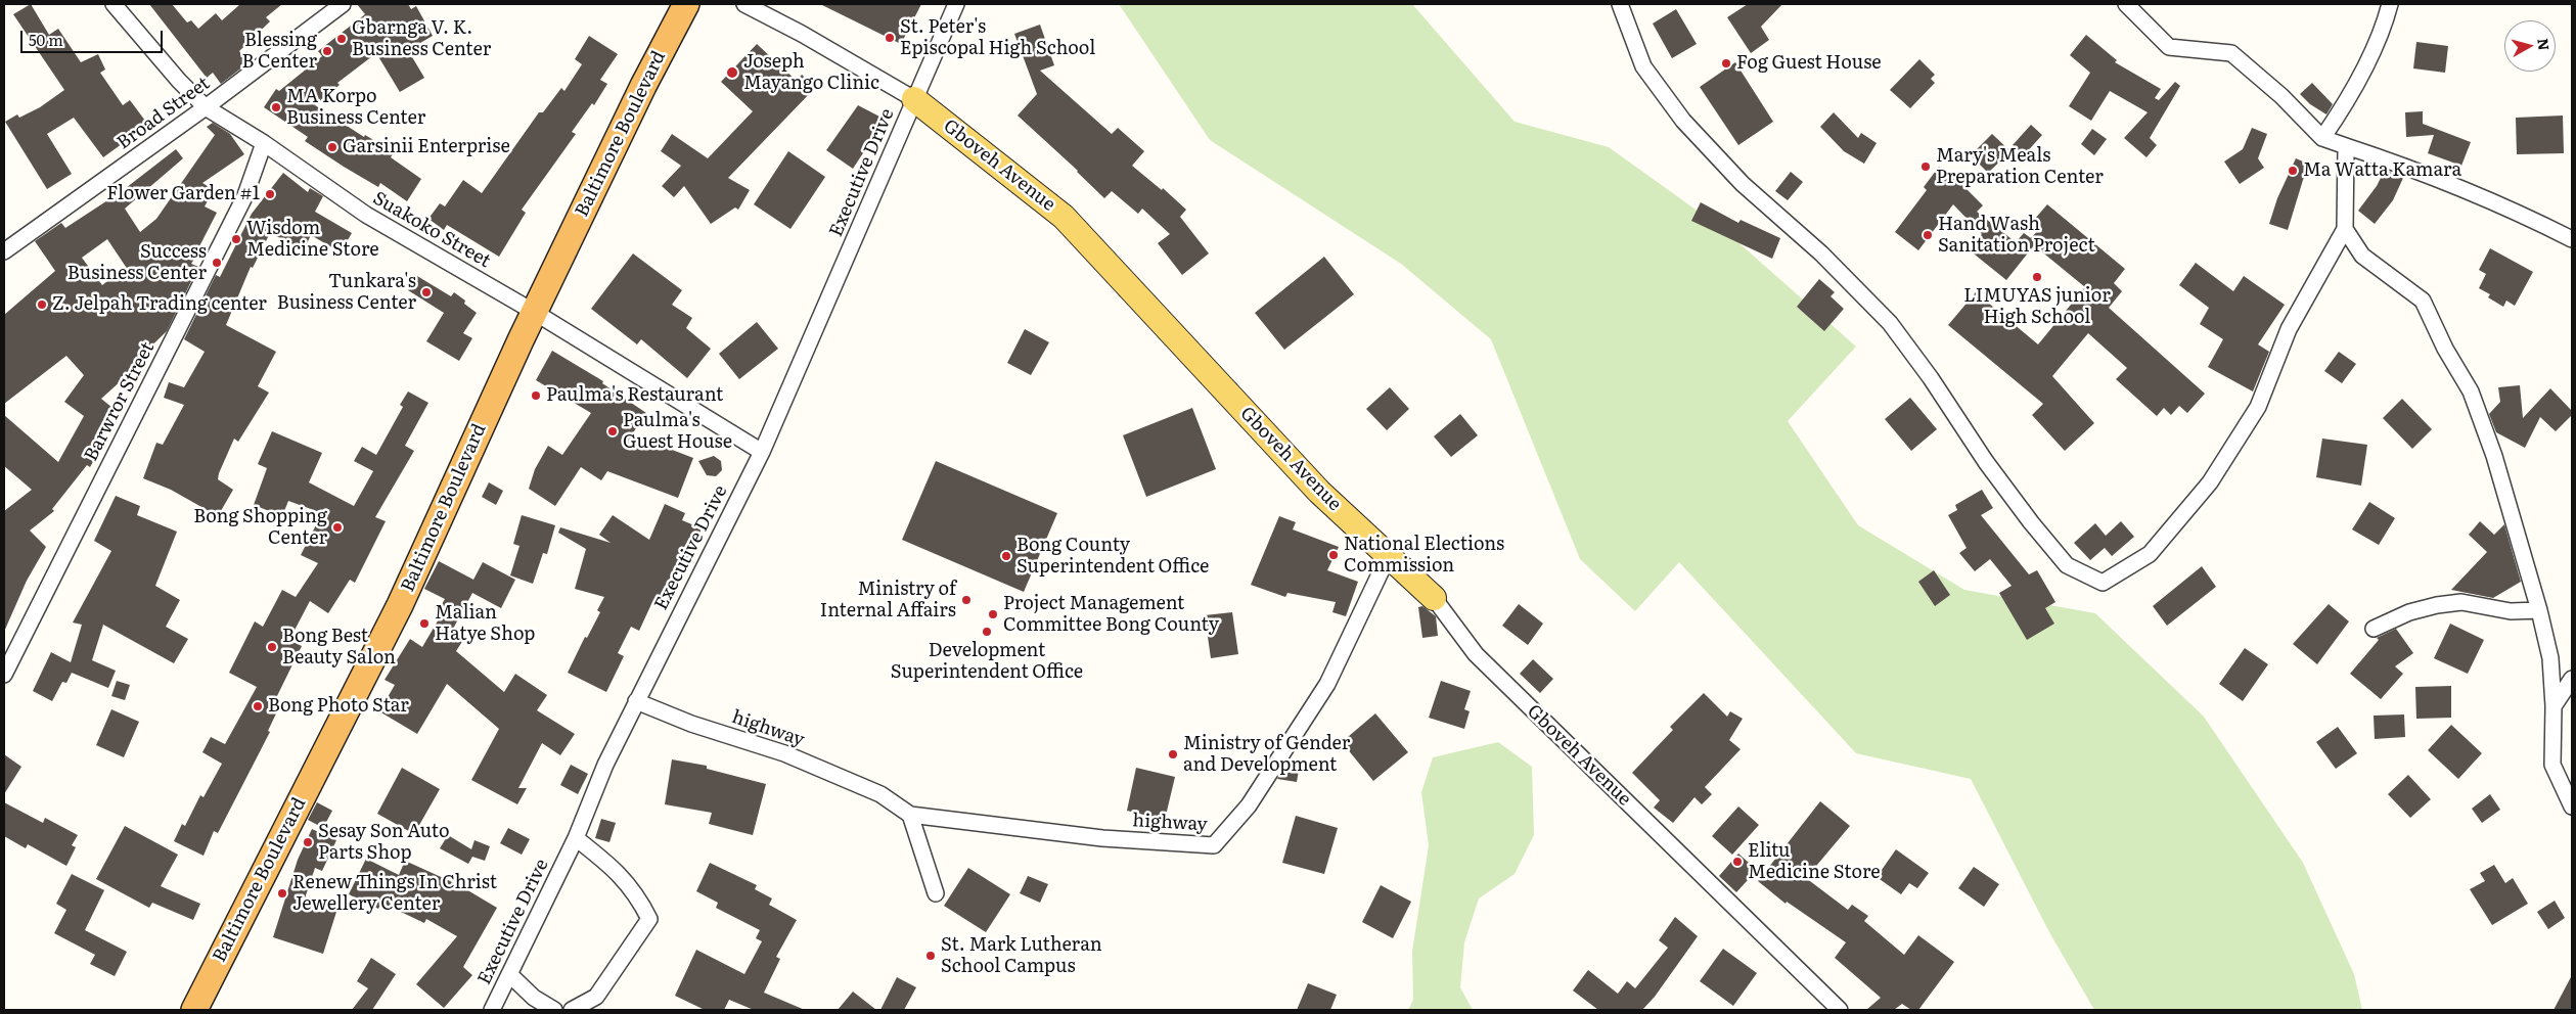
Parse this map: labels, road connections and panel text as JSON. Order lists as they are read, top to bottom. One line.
{"streets":{"highway":["Baltimore Boulevard"],"main road":["Gboveh Avenue"],"street":["Broad Street","Executive Drive","Suakoko Street","Barwror Street","highway"]},"crossings":[["Broad Street","Suakoko Street"],["Baltimore Boulevard","Suakoko Street"],["Gboveh Avenue","Executive Drive"],["Gboveh Avenue","highway"],["Executive Drive","Suakoko Street"],["Executive Drive","highway"],["Suakoko Street","Barwror Street"]],"places":["St. Peter's Episcopal High School","Gbarnga V. K. Business Center","Blessing B Center","Fog Guest House","Joseph Mayango Clinic","MA Korpo Business Center","Garsinii Enterprise","Mary's Meals Preparation Center","Ma Watta Kamara","Flower Garden #1","Hand Wash Sanitation Project","Wisdom Medicine Store","Success Business Center","LIMUYAS junior High School","Tunkara's Business Center","Z. Jelpah Trading center","Paulma's Restaurant","Paulma's Guest House","Bong Shopping Center","National Elections Commission","Bong County Superintendent Office","Ministry of Internal Affairs","Project Management Committee Bong County","Malian Hatye Shop","Development Superintendent Office","Bong Best Beauty Salon","Bong Photo Star","Ministry of Gender and Development","Sesay Son Auto Parts Shop","Elitu Medicine Store","Renew Things In Christ Jewellery Center","St. Mark Lutheran School Campus"],"scale_bar":"50 m","north":"right"}
